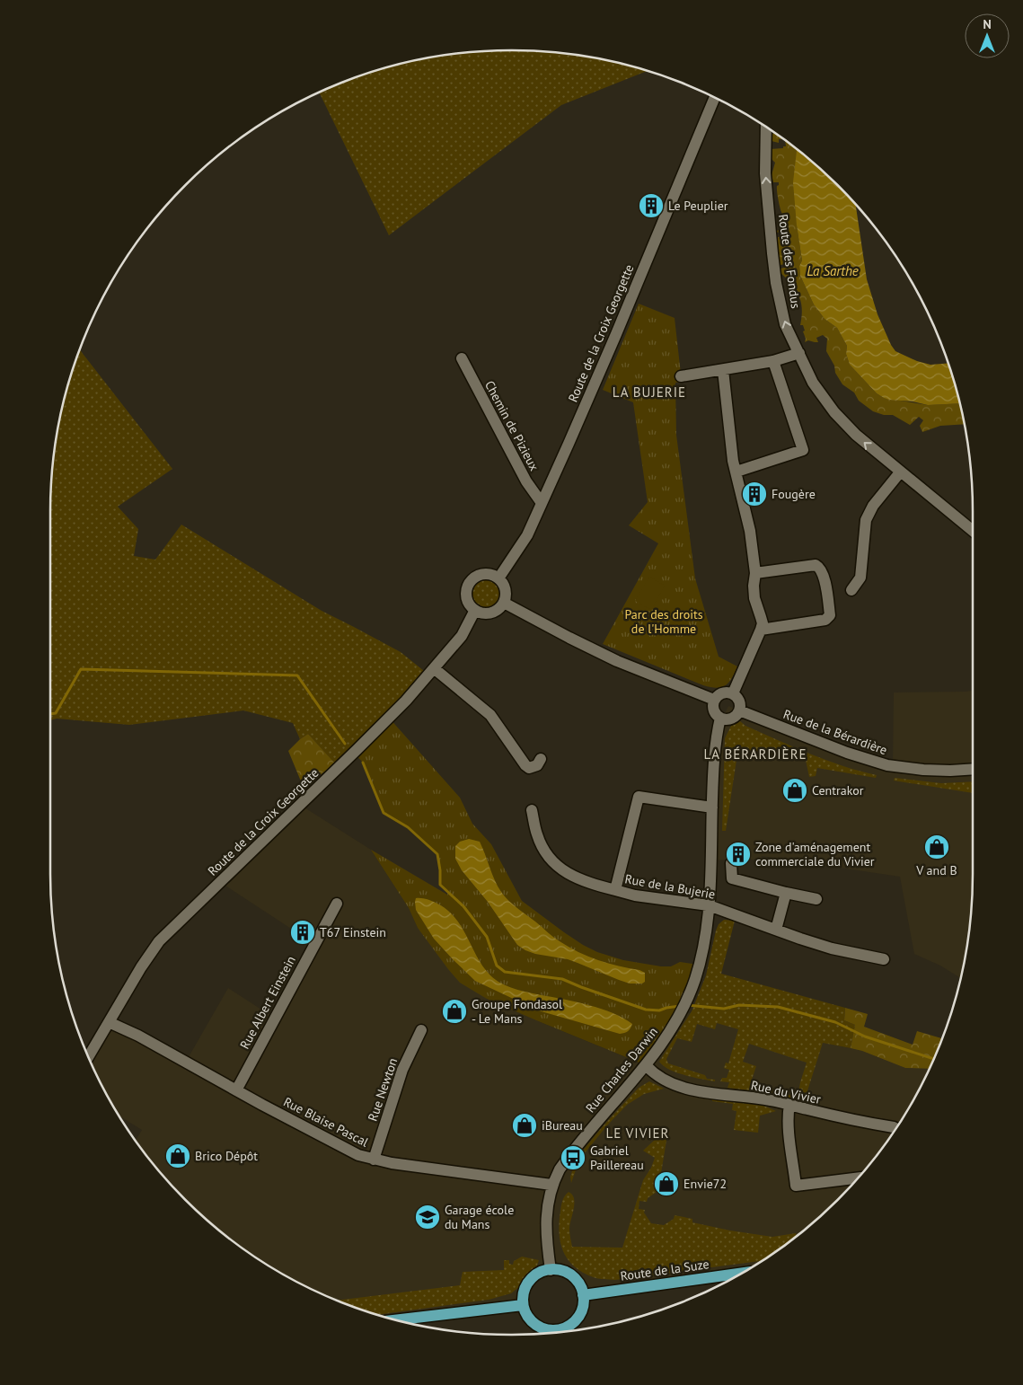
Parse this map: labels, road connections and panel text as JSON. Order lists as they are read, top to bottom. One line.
{"streets":{"main road":["Route de la Suze"],"street":["Route des Fondus","Route de la Croix Georgette","Chemin de Pizieux","Rue de la Bérardière","Rue de la Bujerie","Rue Albert Einstein","Rue Charles Darwin","Rue Newton","Rue du Vivier","Rue Blaise Pascal"]},"crossings":[["Route de la Croix Georgette","Chemin de Pizieux"],["Route de la Croix Georgette","Rue Blaise Pascal"],["Rue de la Bérardière","Rue Charles Darwin"],["Rue de la Bujerie","Rue Charles Darwin"],["Rue Albert Einstein","Rue Blaise Pascal"],["Rue Charles Darwin","Rue du Vivier"],["Rue Charles Darwin","Rue Blaise Pascal"],["Rue Charles Darwin","Route de la Suze"],["Rue Newton","Rue Blaise Pascal"]],"one_way":["Route des Fondus"],"districts":["LA BUJERIE","LA BÉRARDIÈRE","LE VIVIER"],"water":["La Sarthe"],"parks":["Parc des droits de l'Homme"],"places":{"building":["Le Peuplier","Fougère","Zone d'aménagement commerciale du Vivier","T67 Einstein"],"shop":["Centrakor","V and B","Groupe Fondasol - Le Mans","iBureau","Brico Dépôt","Envie72"],"bus stop":["Gabriel Paillereau"],"school or university":["Garage école du Mans"]},"north":"top"}
